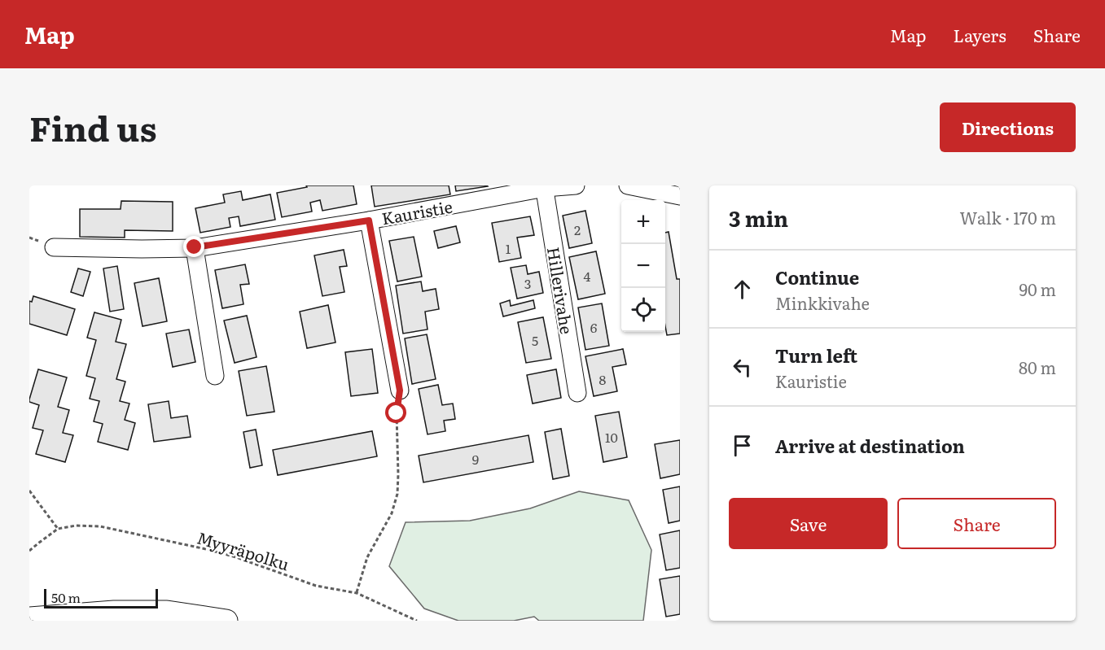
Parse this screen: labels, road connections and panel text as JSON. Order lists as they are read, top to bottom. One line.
{"streets":{"street":["Kauristie","Hillerivahe"],"path":["Myyräpolku"]},"crossings":[["Kauristie","Hillerivahe"]],"house_numbers":["2","1","4","3","6","5","8","10","9"],"scale_bar":"50 m","page":{"header":"Map","nav":["Map","Layers","Share"],"title":"Find us","buttons":["Directions",["Save","Share"]],"heading":["3 min","Walk · 170 m"],"map_buttons":["+","−"],"list":[["Continue","Minkkivahe","90 m"],["Turn left","Kauristie","80 m"],"Arrive at destination"],"scale":"50 m"}}
